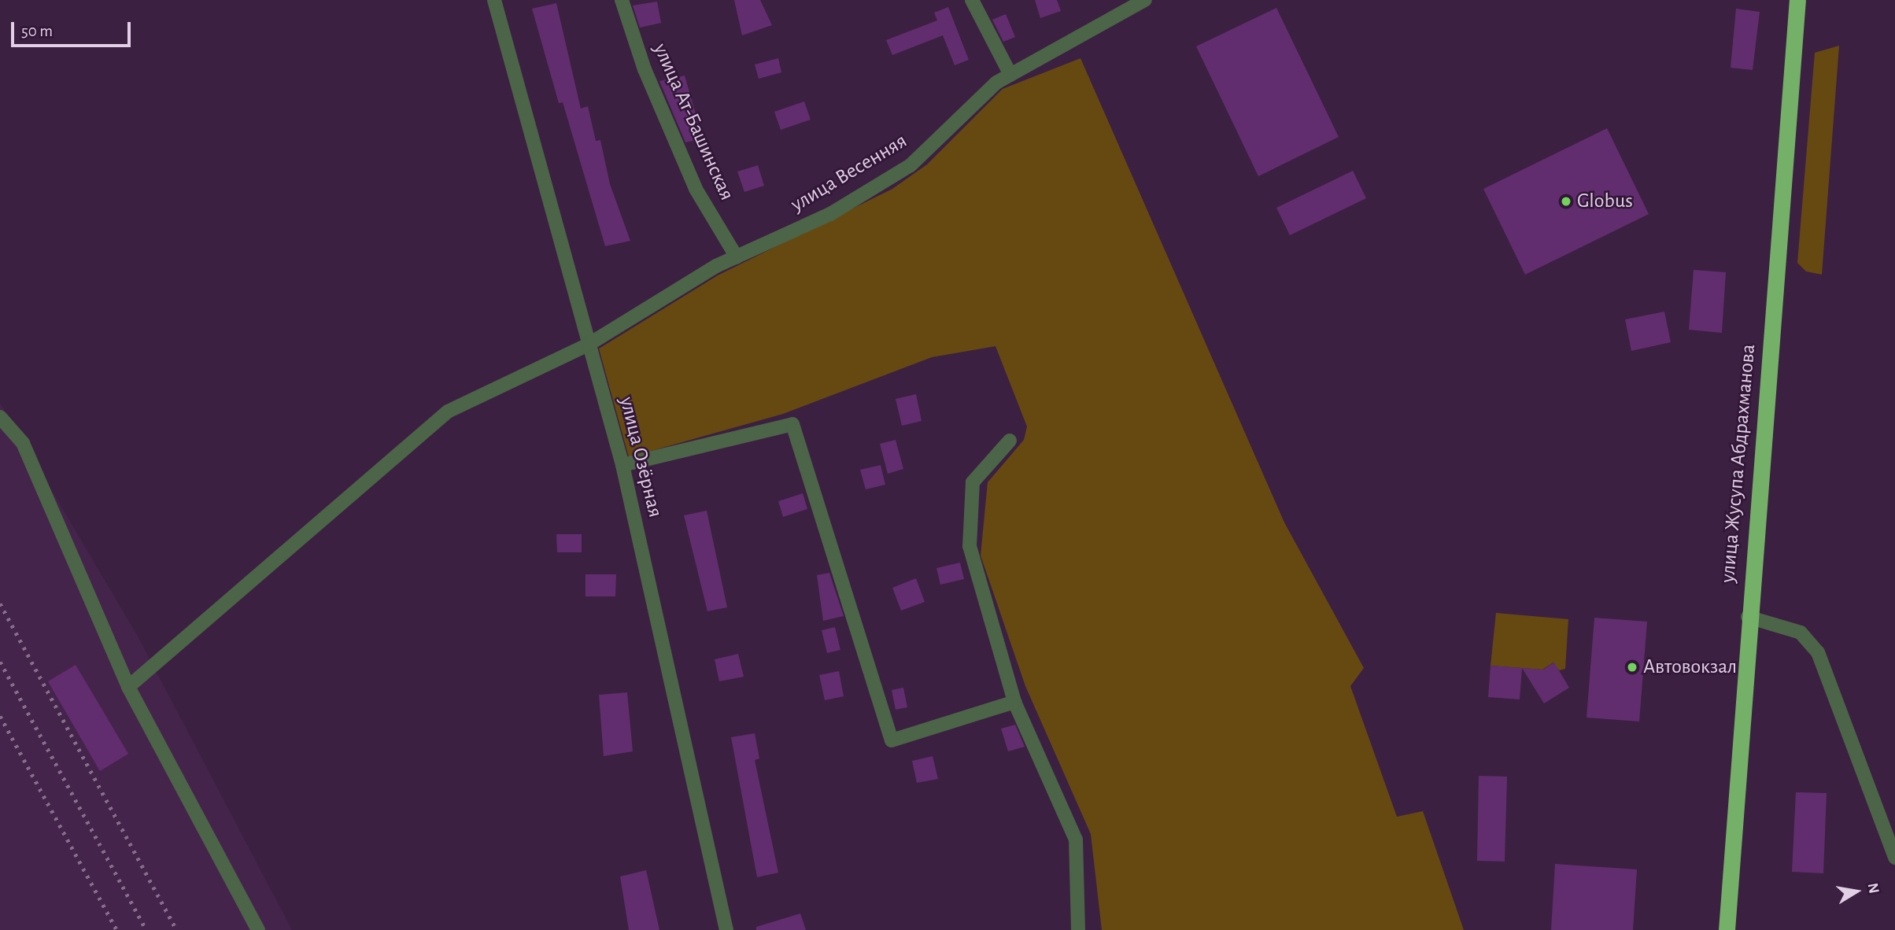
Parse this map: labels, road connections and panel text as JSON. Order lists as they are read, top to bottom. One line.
{"streets":{"highway":["улица Жусупа Абдрахманова"],"street":["улица Ат-Башинская","улица Весенняя","улица Озёрная"]},"crossings":[["улица Ат-Башинская","улица Весенняя"],["улица Весенняя","улица Озёрная"]],"places":["Globus","Автовокзал"],"scale_bar":"50 m","north":"right"}
